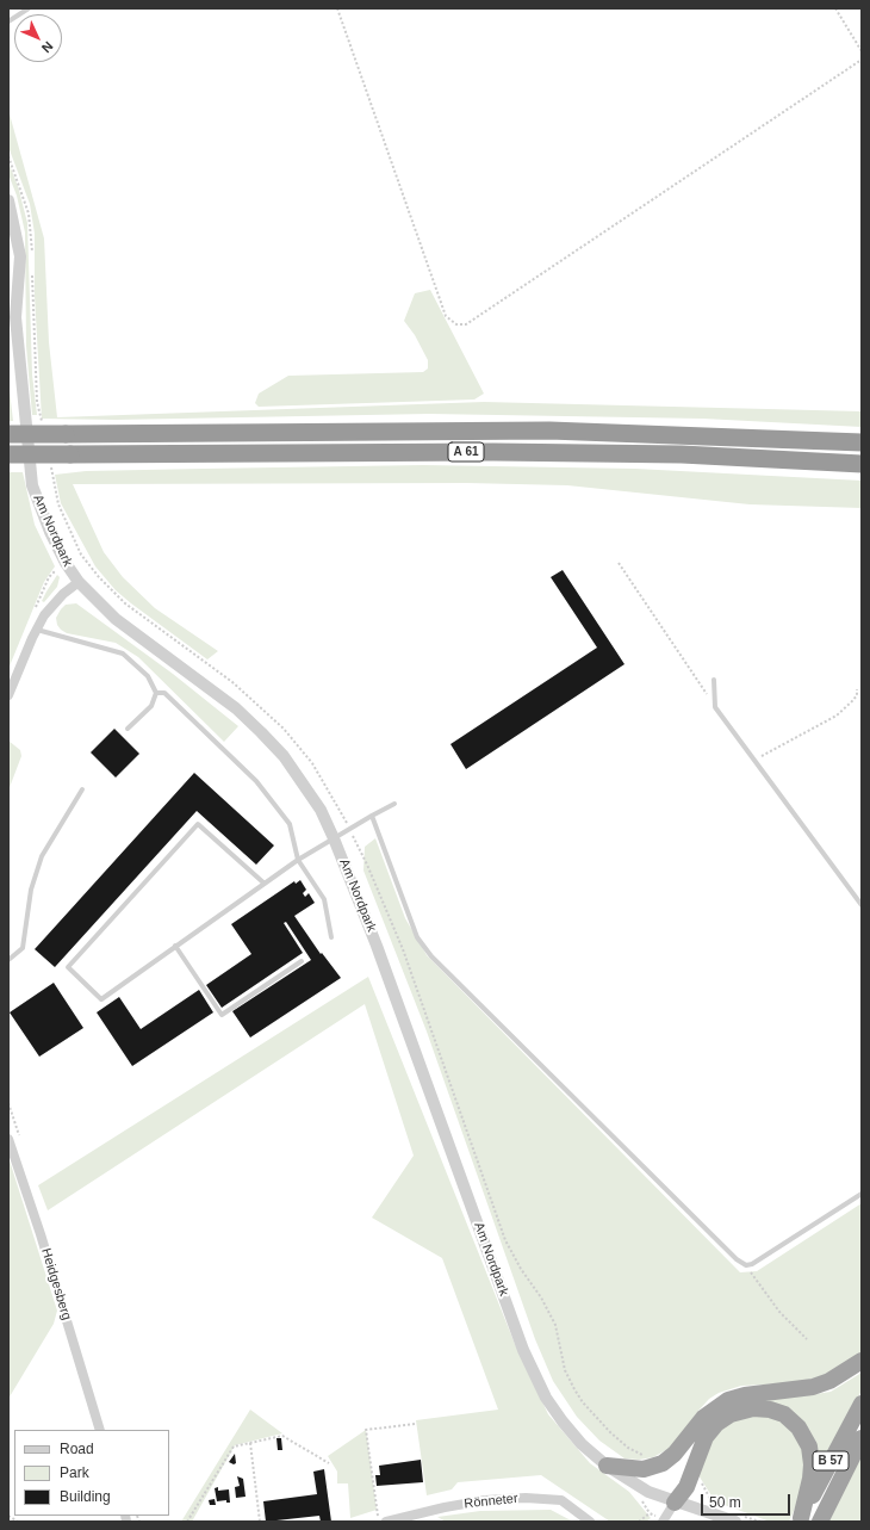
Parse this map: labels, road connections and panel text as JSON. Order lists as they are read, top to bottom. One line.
{"streets":{"highway":["A 61","B 57"],"street":["Am Nordpark","Heidgesberg","Rönneter"]},"legend":["Road","Park","Building"],"scale_bar":"50 m","north":"bottom right"}
